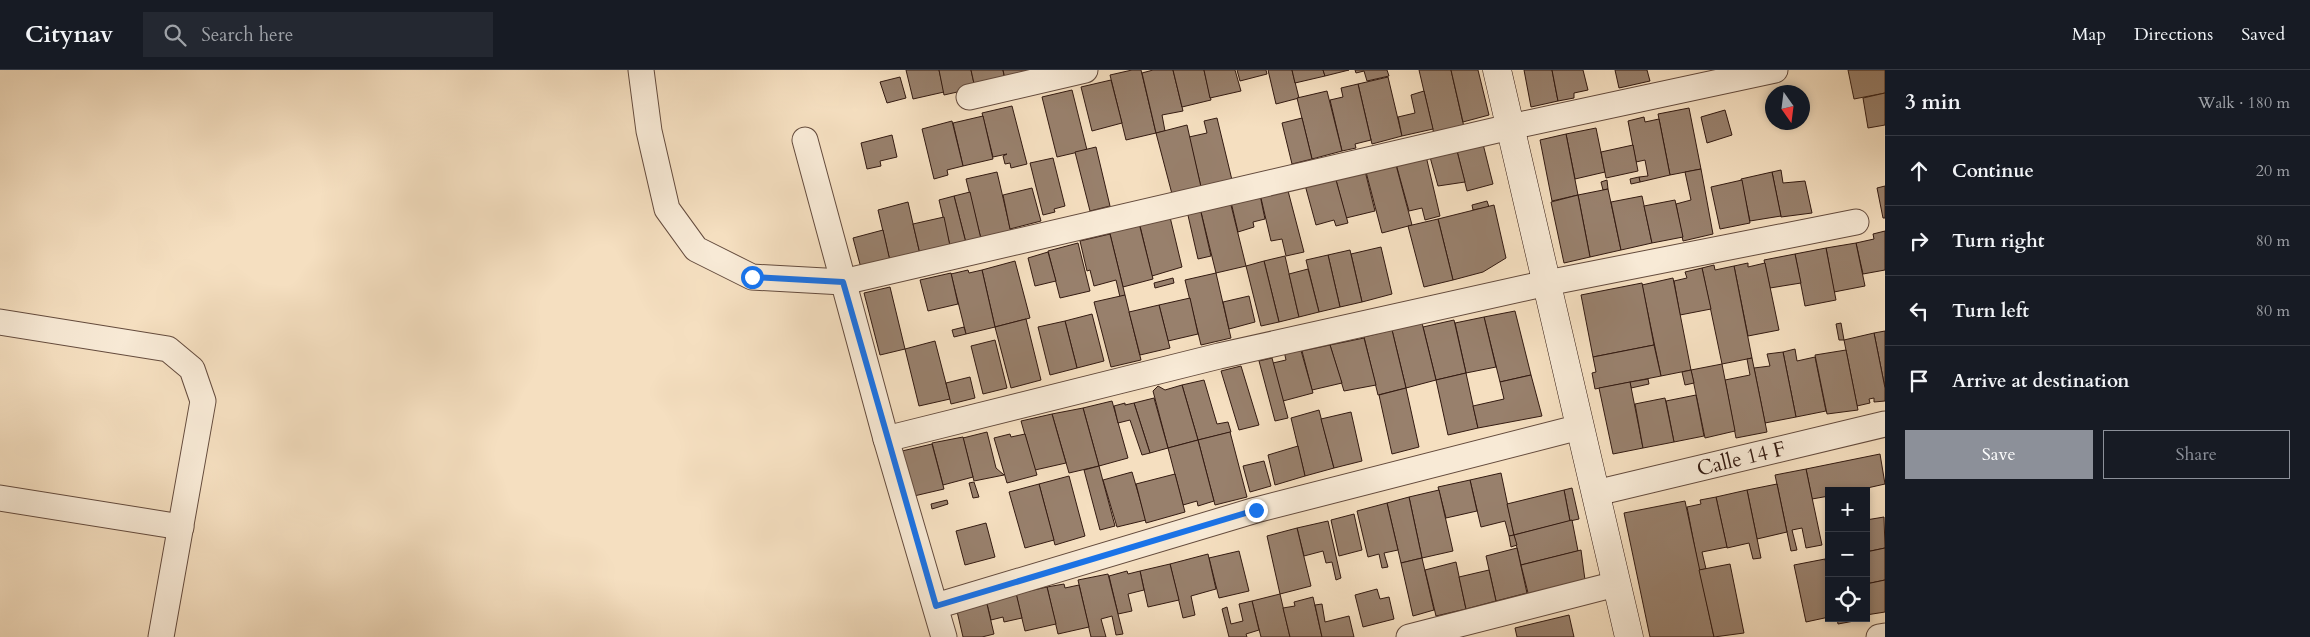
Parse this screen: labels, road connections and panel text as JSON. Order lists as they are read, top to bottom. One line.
{"streets":{"street":["Calle 14 F"]},"north":"bottom","page":{"header":"Citynav","search":"Search here","nav":["Map","Directions","Saved"],"heading":["3 min","Walk · 180 m"],"list":[["Continue","20 m"],["Turn right","80 m"],["Turn left","80 m"],"Arrive at destination"],"buttons":["Save","Share"],"map_buttons":["+","−"]}}
